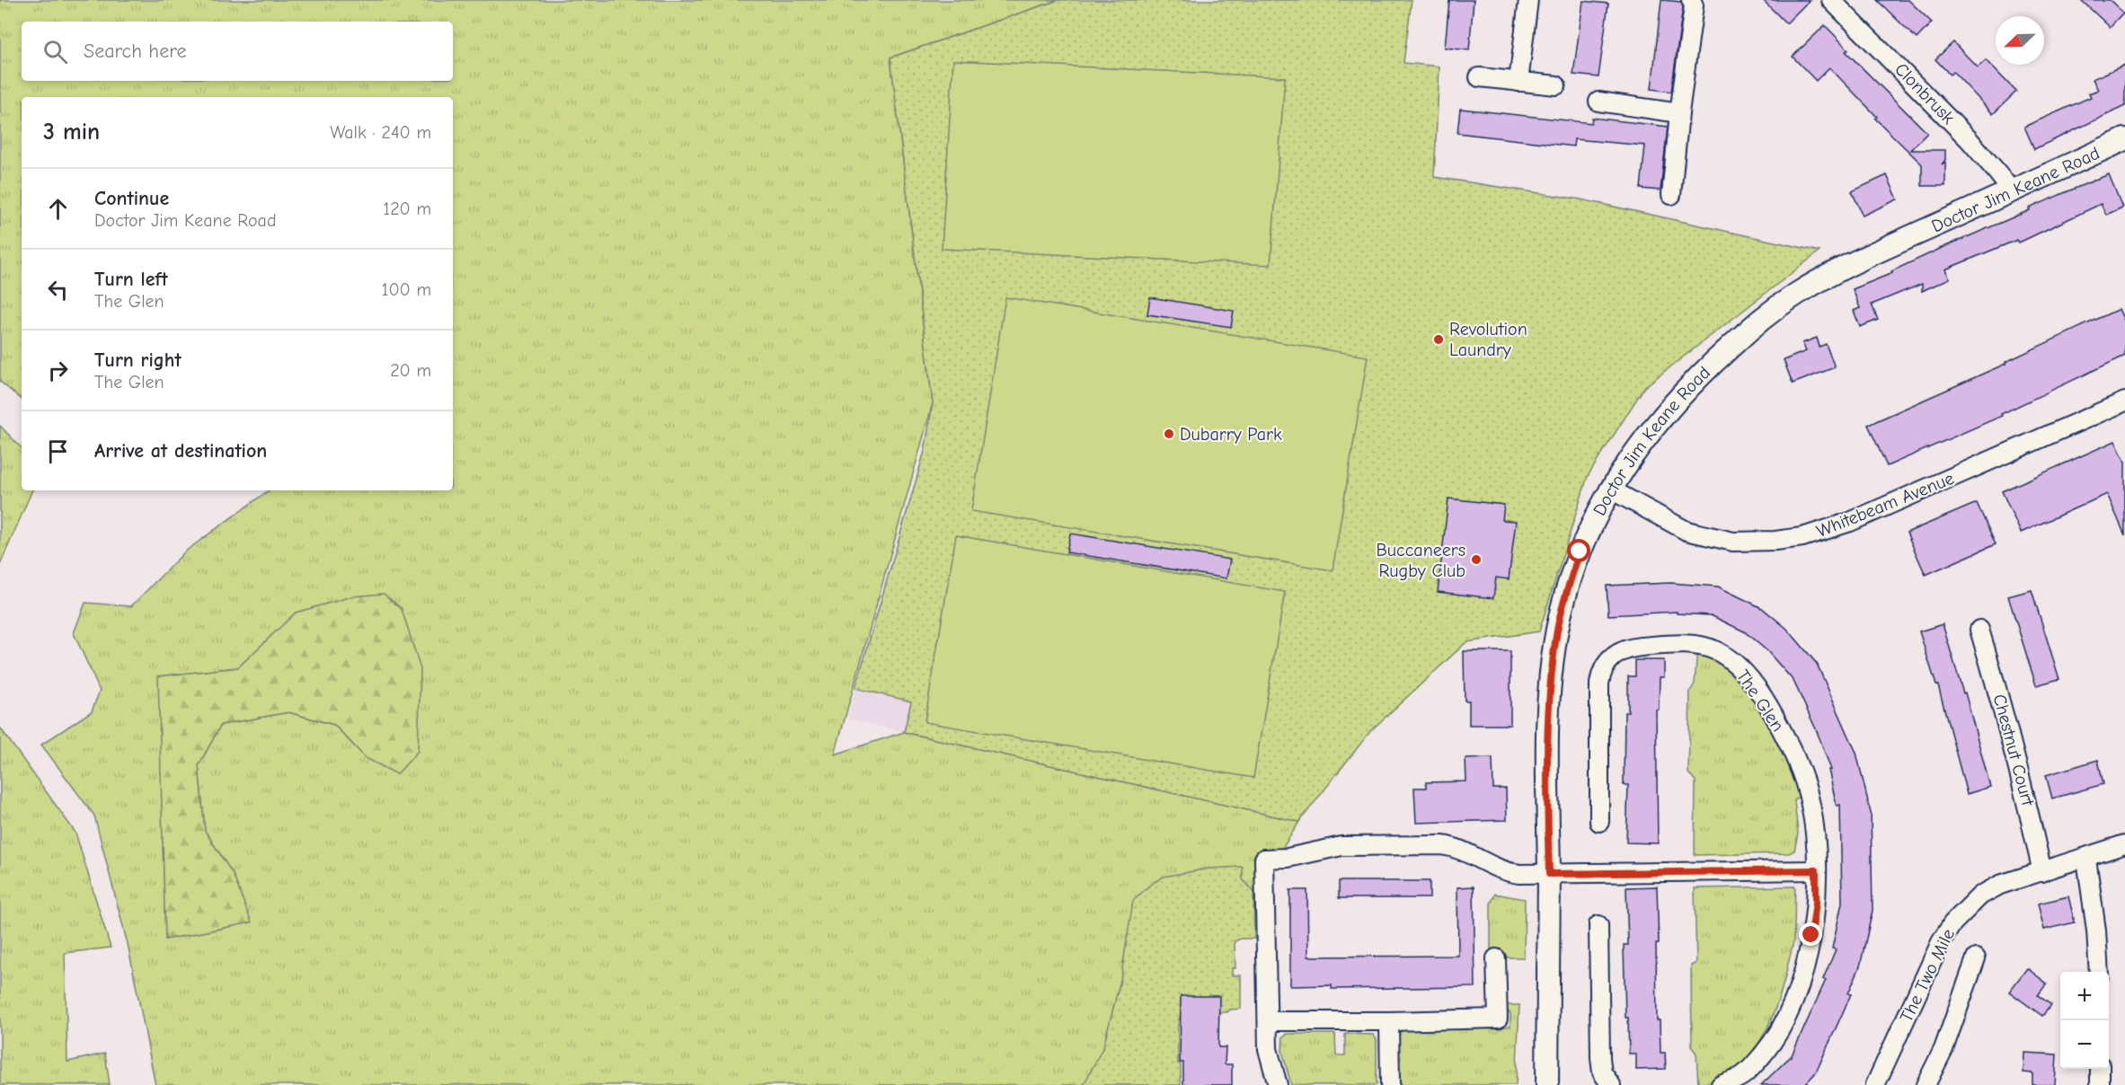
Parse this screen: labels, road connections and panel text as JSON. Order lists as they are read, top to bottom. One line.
{"streets":{"street":["Clonbrusk","Doctor Jim Keane Road","Whitebeam Avenue","The Glen","Chestnut Court","The Two Mile"]},"crossings":[["Clonbrusk","Doctor Jim Keane Road"],["Doctor Jim Keane Road","Whitebeam Avenue"],["Chestnut Court","The Two Mile"]],"places":["Revolution Laundry","Dubarry Park","Buccaneers Rugby Club"],"north":"bottom left","page":{"search":"Search here","heading":["3 min","Walk · 240 m"],"list":[["Continue","Doctor Jim Keane Road","120 m"],["Turn left","The Glen","100 m"],["Turn right","The Glen","20 m"],"Arrive at destination"],"map_buttons":["+","−"]}}
